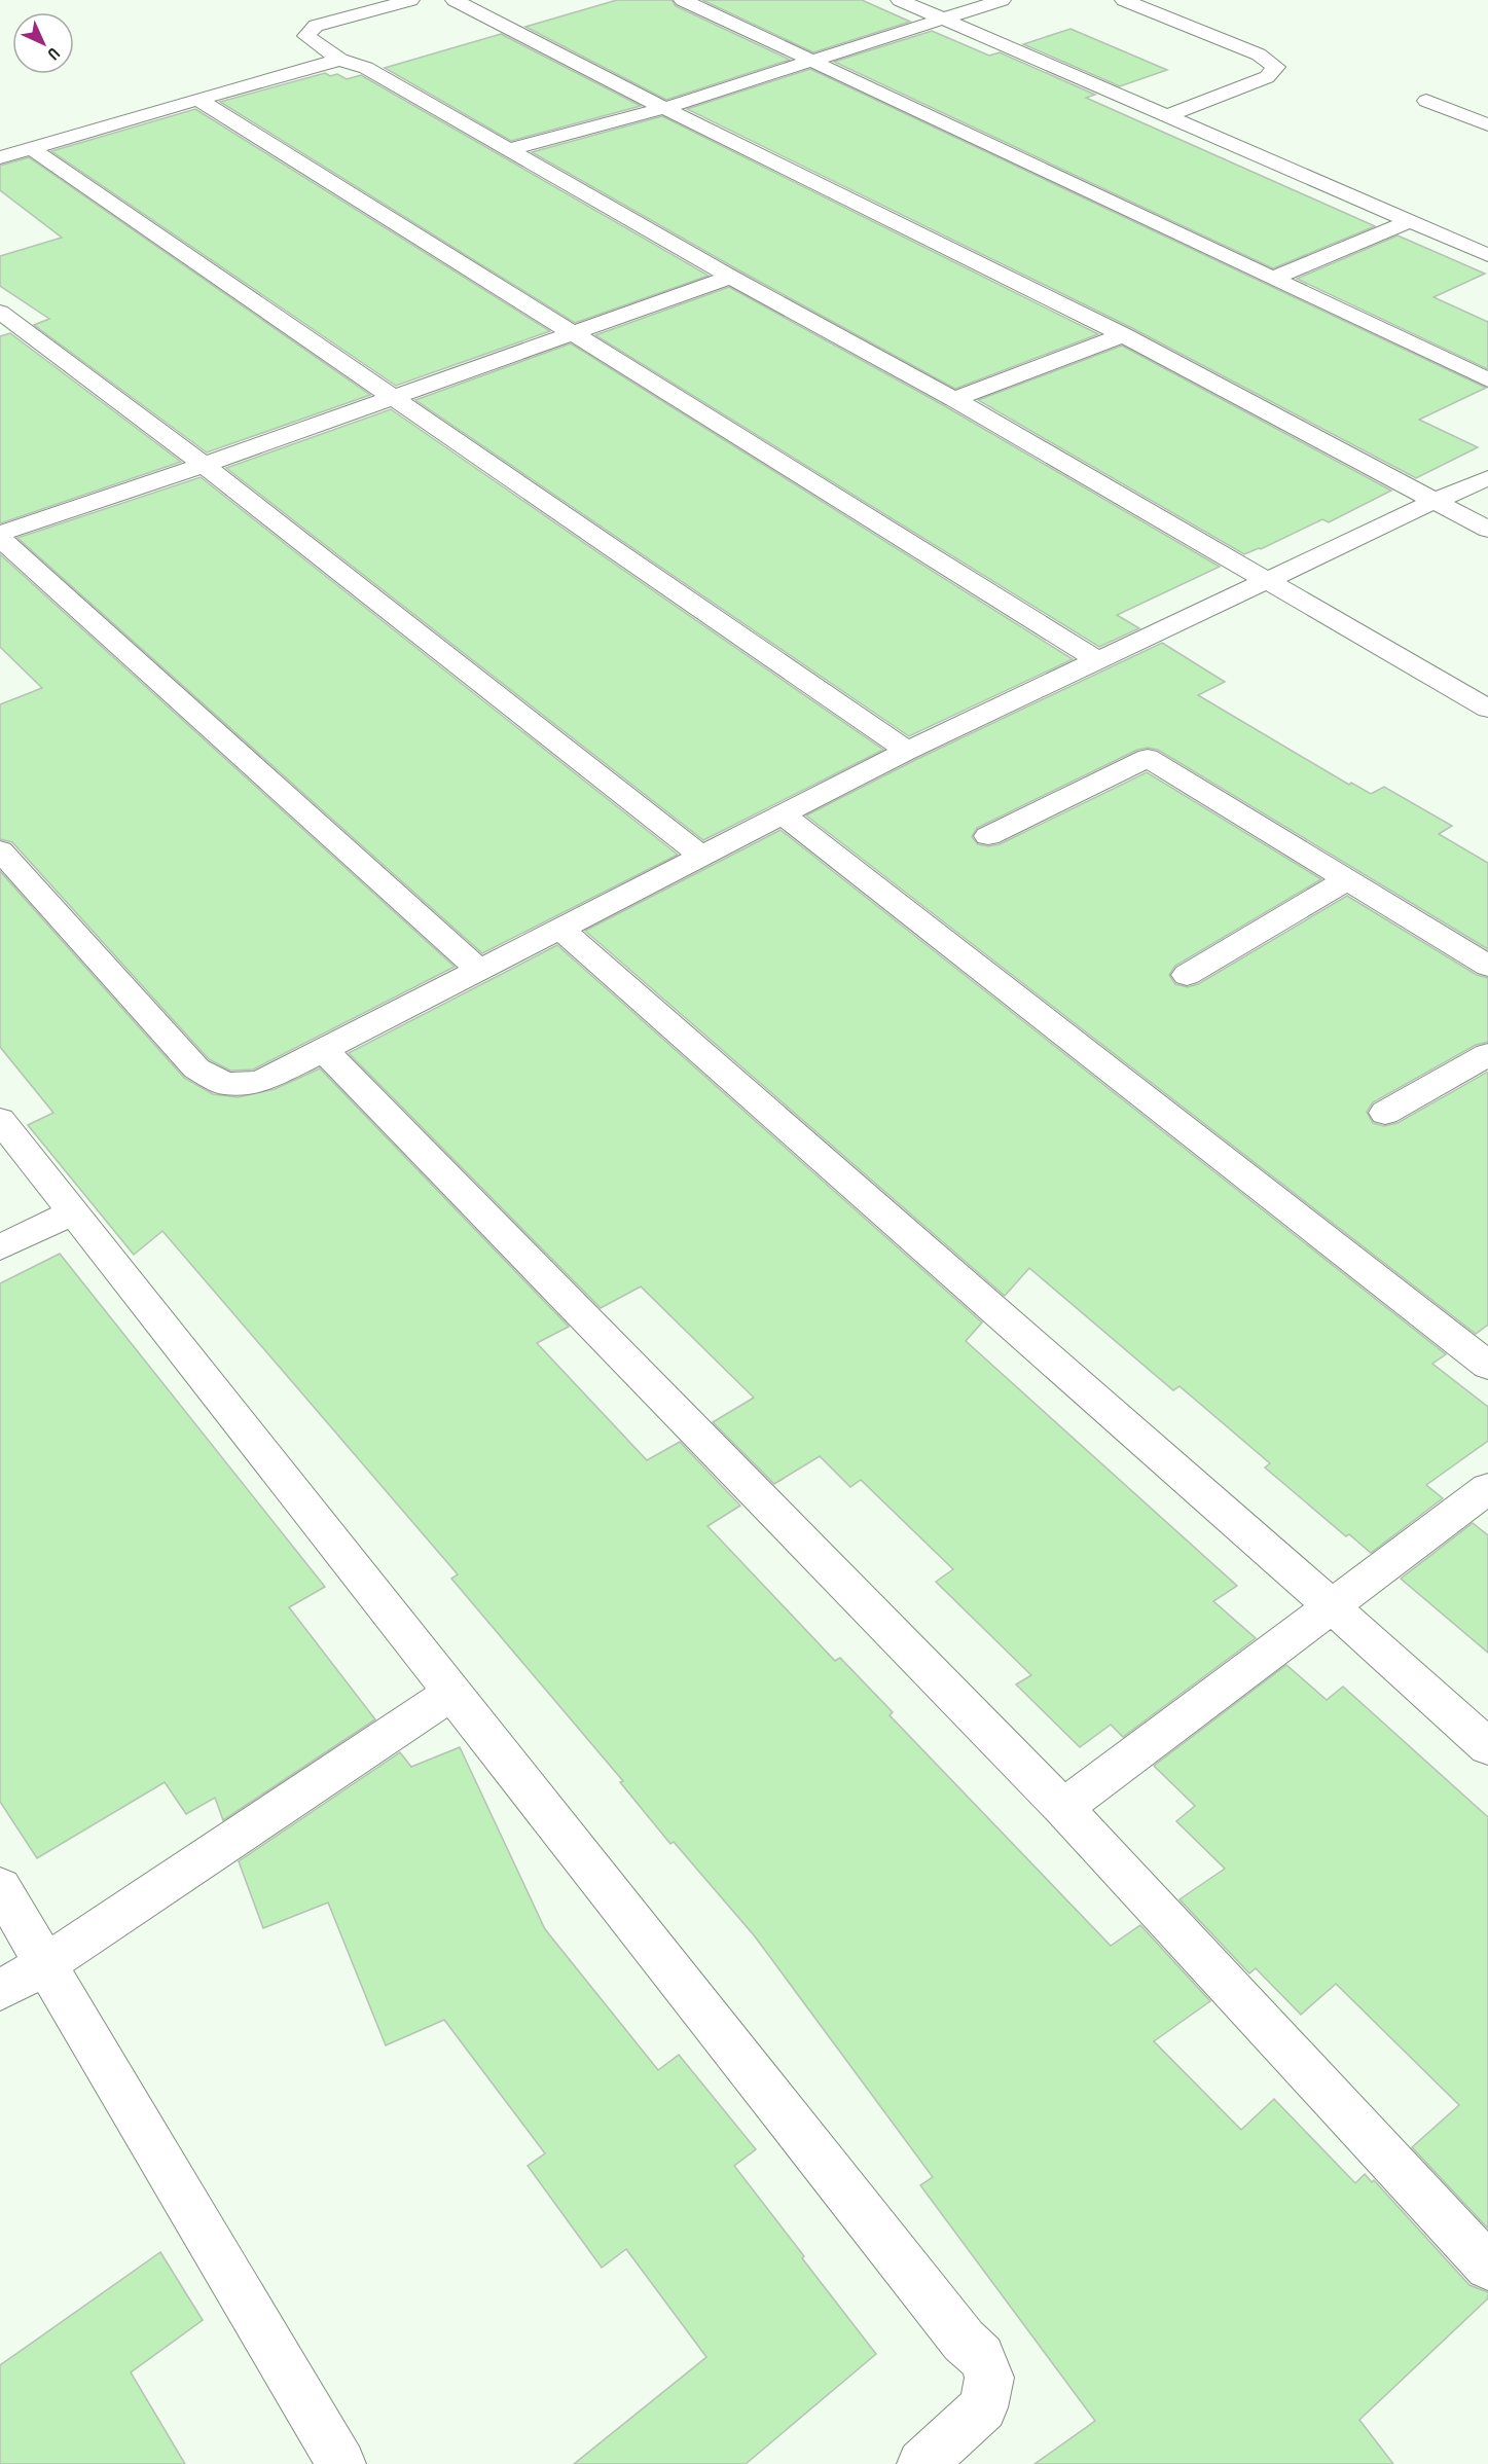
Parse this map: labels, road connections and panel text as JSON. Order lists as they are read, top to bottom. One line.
{"north":"bottom right"}
